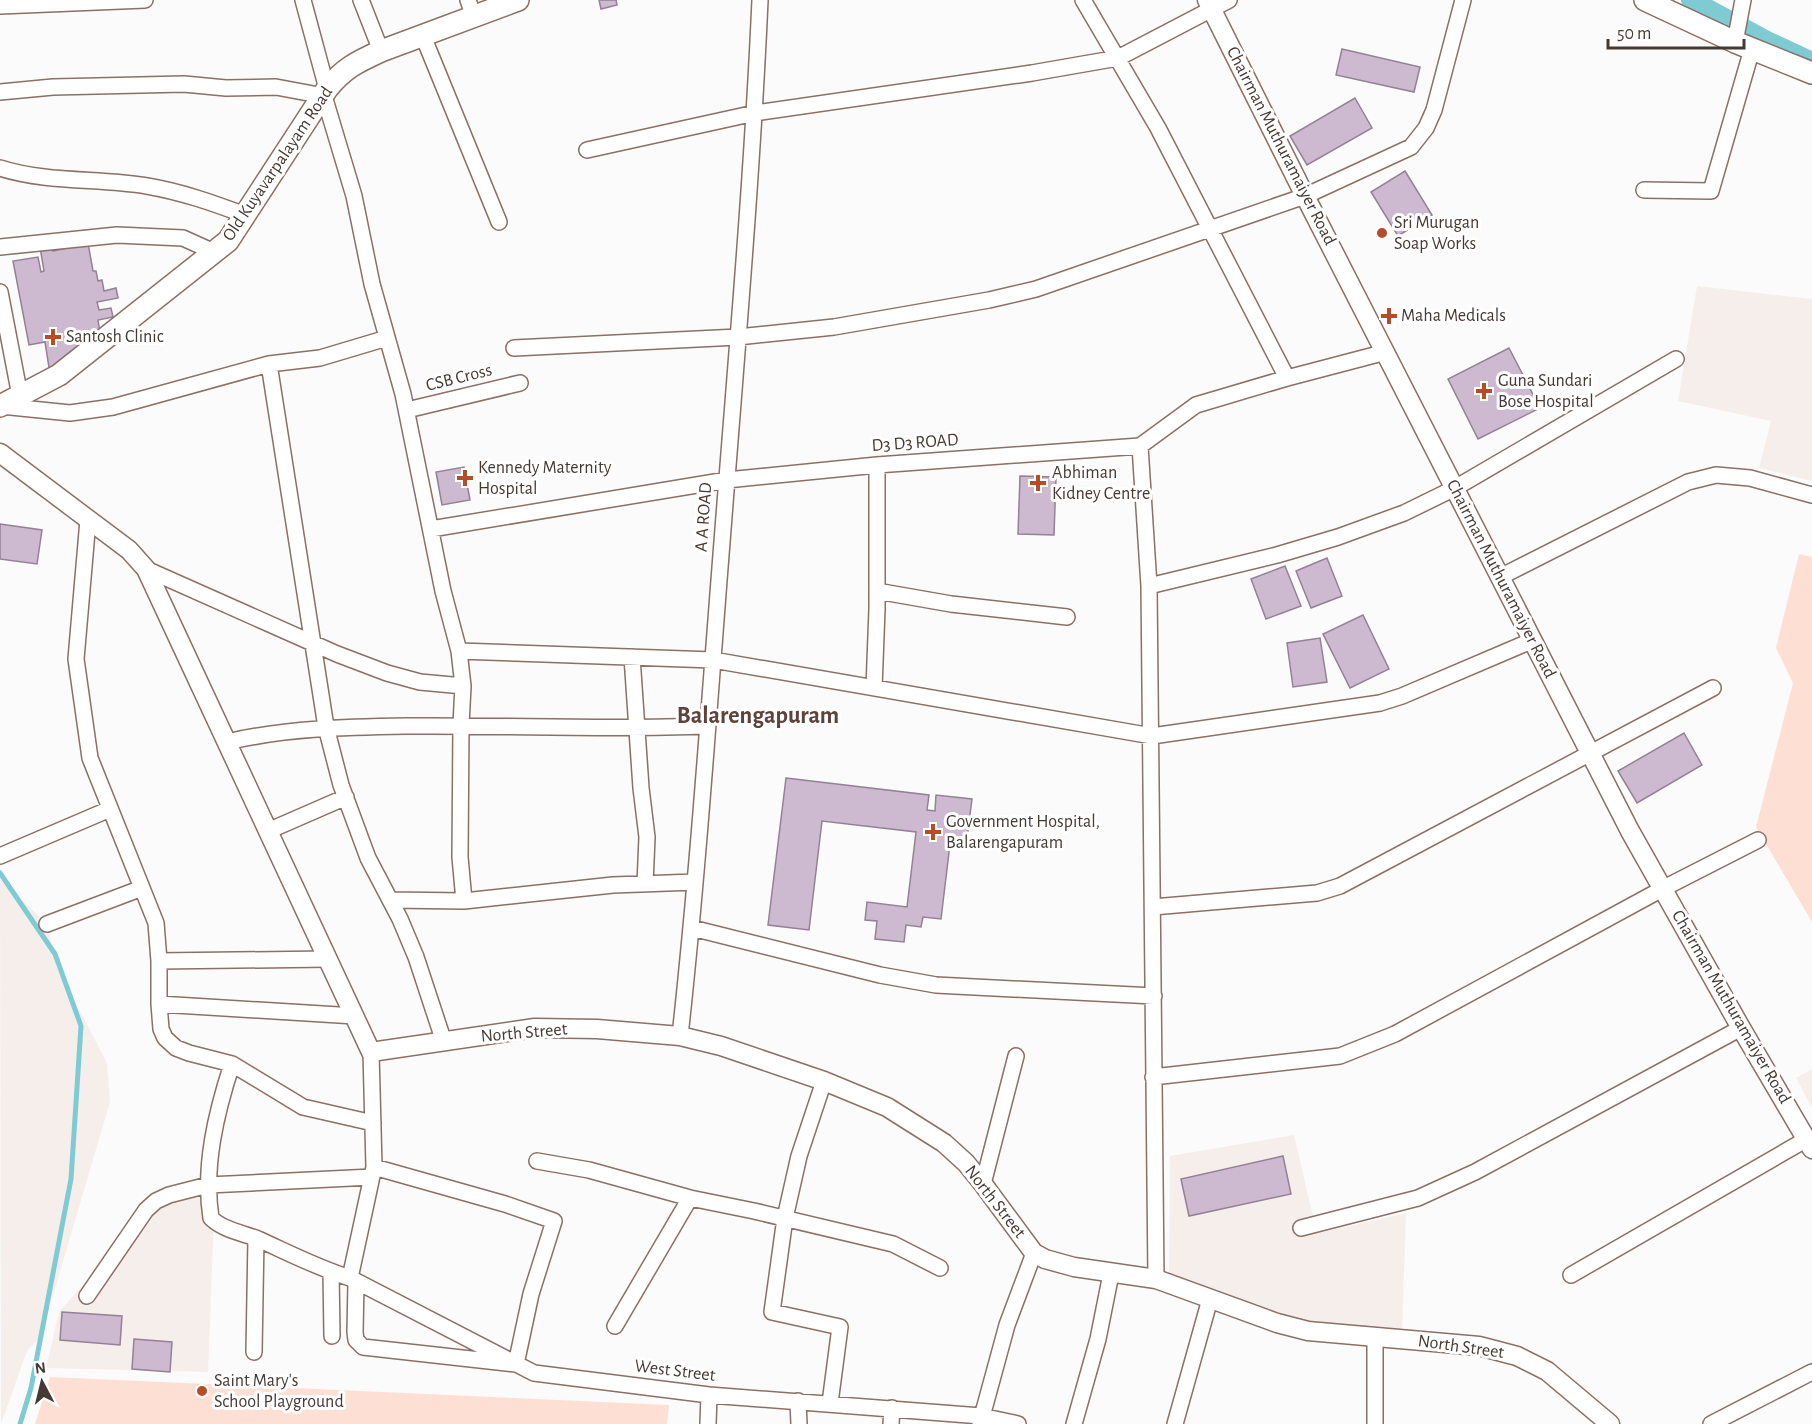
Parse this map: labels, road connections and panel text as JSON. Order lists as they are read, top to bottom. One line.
{"streets":{"main road":["Old Kuyavarpalayam Road"],"street":["Chairman Muthuramaiyer Road","CSB Cross","D3 D3 ROAD","A A ROAD","North Street","West Street"]},"crossings":[["D3 D3 ROAD","A A ROAD"],["A A ROAD","North Street"]],"districts":["Balarengapuram"],"places":{"other":["Sri Murugan Soap Works","Saint Mary's School Playground"],"health":["Maha Medicals","Santosh Clinic","Guna Sundari Bose Hospital","Kennedy Maternity Hospital","Abhiman Kidney Centre","Government Hospital, Balarengapuram"]},"scale_bar":"50 m","north":"top"}
